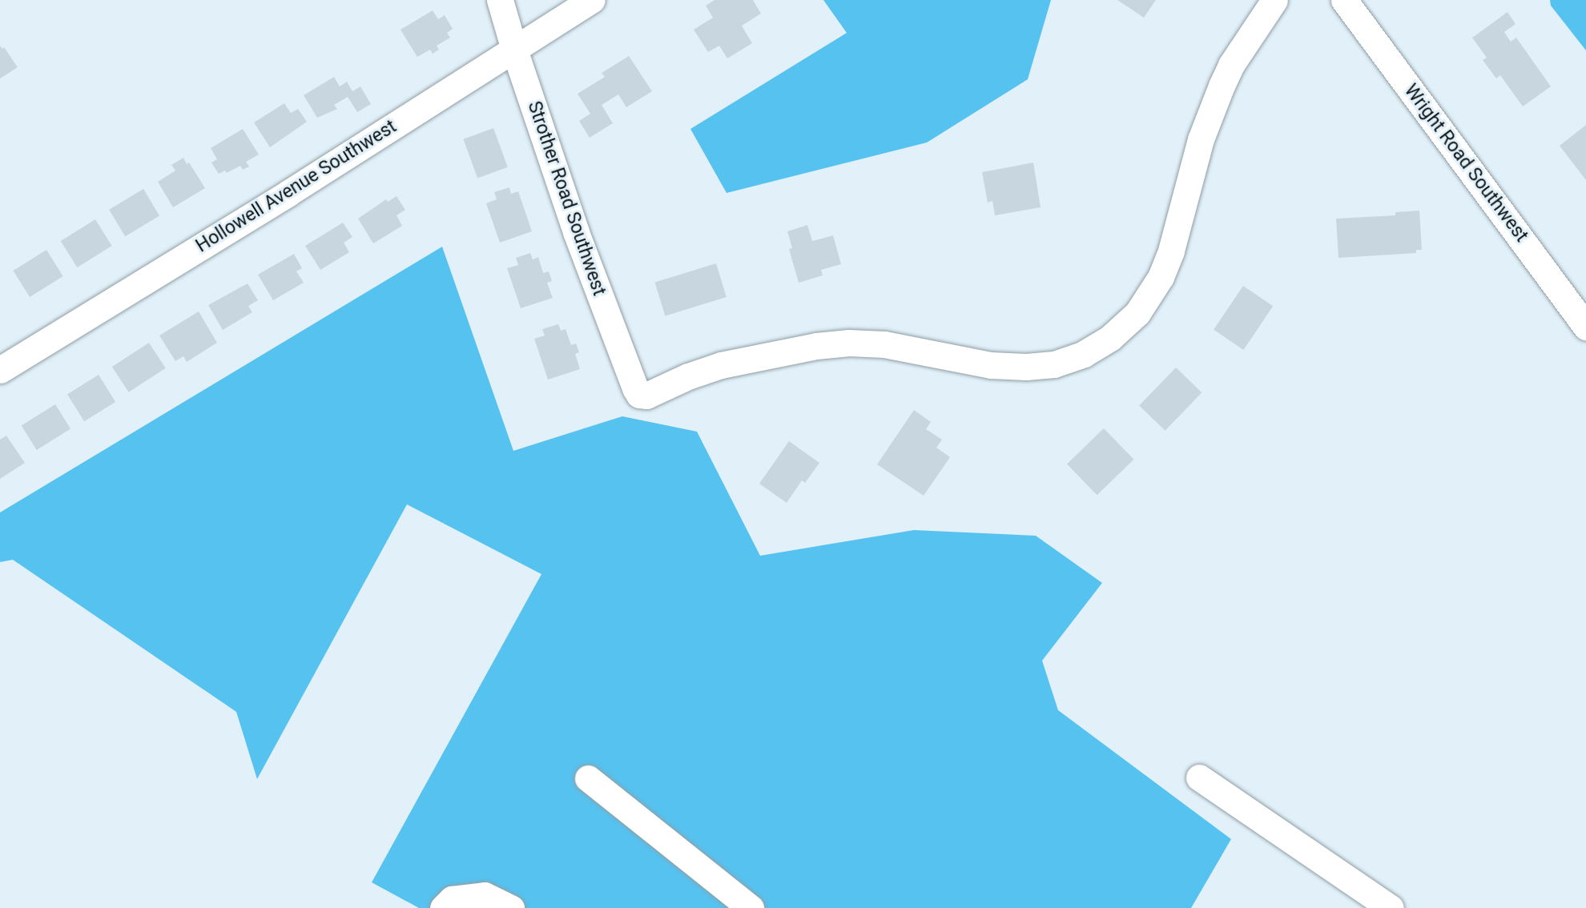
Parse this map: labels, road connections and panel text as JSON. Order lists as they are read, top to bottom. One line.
{"streets":{"street":["Wright Road Southwest","Hollowell Avenue Southwest","Strother Road Southwest"]},"crossings":[["Hollowell Avenue Southwest","Strother Road Southwest"]]}
